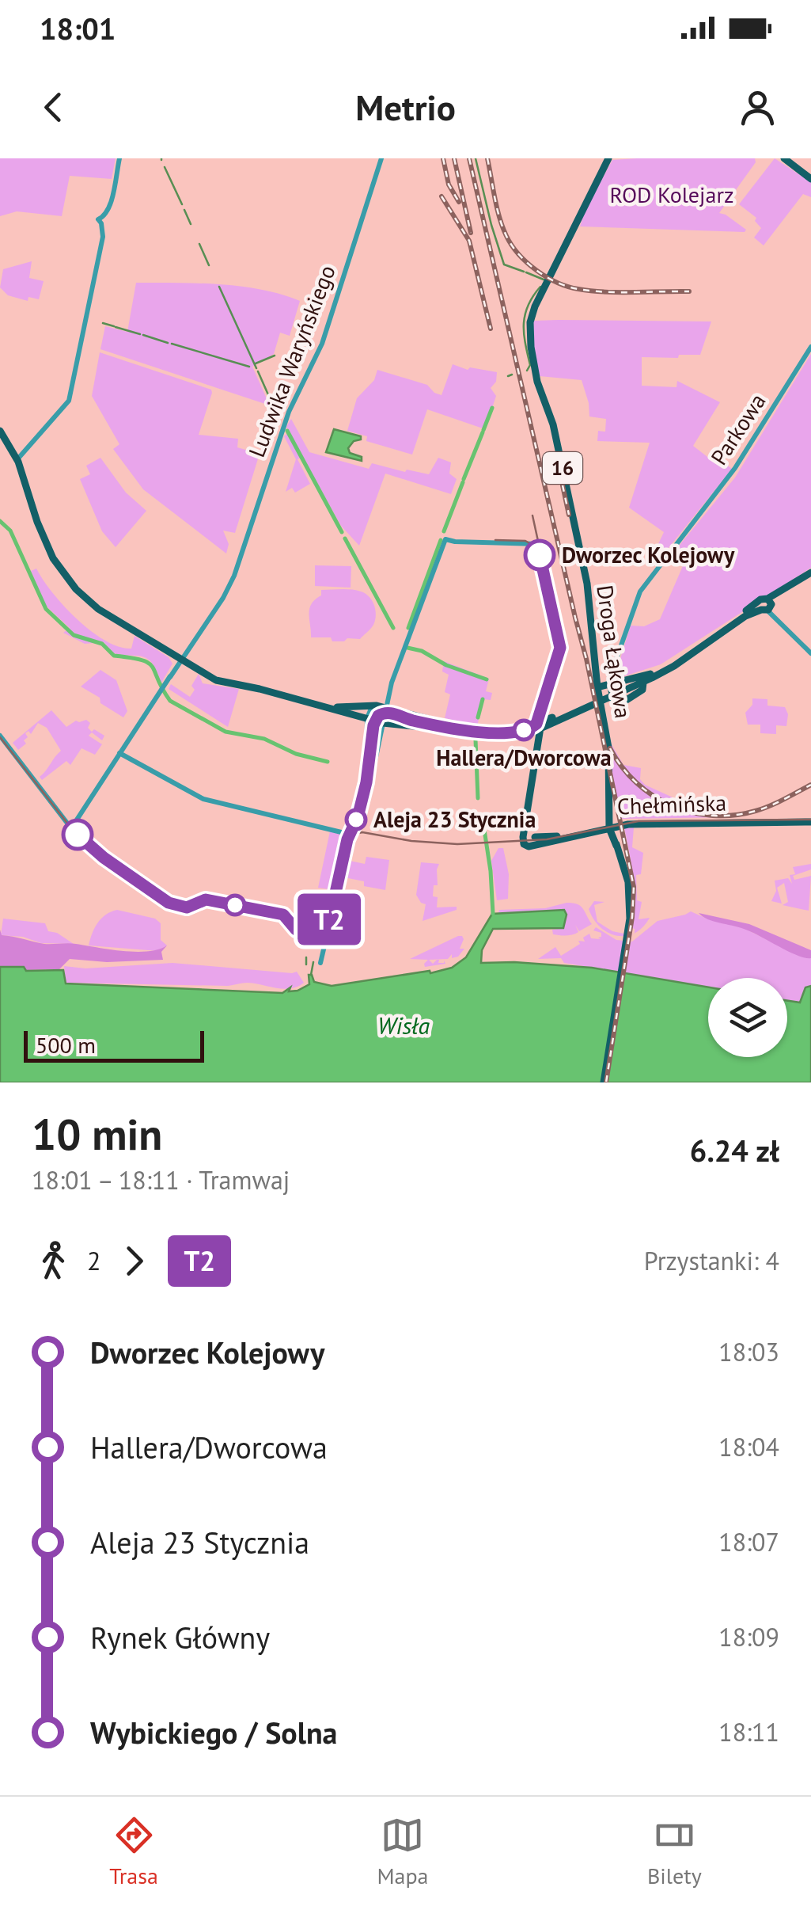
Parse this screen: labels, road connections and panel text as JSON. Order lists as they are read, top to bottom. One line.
{"streets":{"main road":["16","Droga Łąkowa","Chełmińska"],"street":["Ludwika Waryńskiego","Parkowa"]},"crossings":[["16","Droga Łąkowa"],["16","Chełmińska"],["Droga Łąkowa","Chełmińska"]],"water":["Wisła"],"parks":["ROD Kolejarz"],"places":["Dworzec Kolejowy","Hallera/Dworcowa","Aleja 23 Stycznia"],"lines":["tram line T2"],"scale_bar":"500 m","page":{"status":"18:01","header":"Metrio","on_map":"T2","scale":"500 m","heading":["10 min","18:01 – 18:11 · Tramwaj","6.24 zł"],"legs":["2","T2","Przystanki: 4"],"list":[{"name":"Dworzec Kolejowy","value":"18:03"},{"name":"Hallera/Dworcowa","value":"18:04"},{"name":"Aleja 23 Stycznia","value":"18:07"},{"name":"Rynek Główny","value":"18:09"},{"name":"Wybickiego / Solna","value":"18:11"}],"tabs":["Trasa","Mapa","Bilety"]}}
